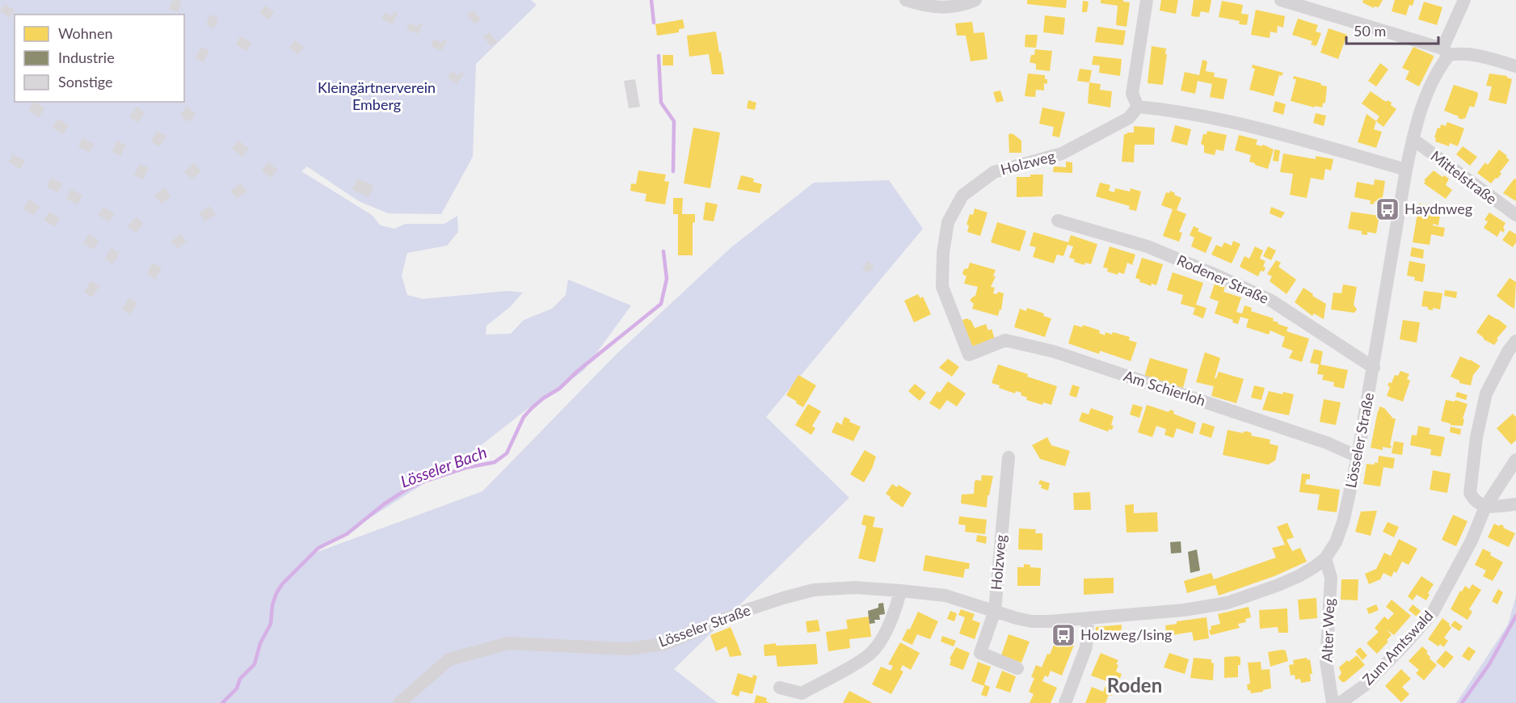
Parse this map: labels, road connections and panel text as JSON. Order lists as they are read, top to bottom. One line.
{"streets":{"street":["Holzweg","Mittelstraße","Rodener Straße","Am Schierloh","Lösseler Straße","Alter Weg","Zum Amtswald"]},"crossings":[["Holzweg","Am Schierloh"],["Holzweg","Lösseler Straße"],["Mittelstraße","Lösseler Straße"],["Rodener Straße","Lösseler Straße"],["Am Schierloh","Lösseler Straße"],["Lösseler Straße","Alter Weg"]],"districts":["Roden"],"water":["Lösseler Bach"],"parks":["Kleingärtnerverein Emberg"],"places":{"bus stop":["Haydnweg","Holzweg/Ising"]},"legend":["Wohnen","Industrie","Sonstige"],"scale_bar":"50 m"}
